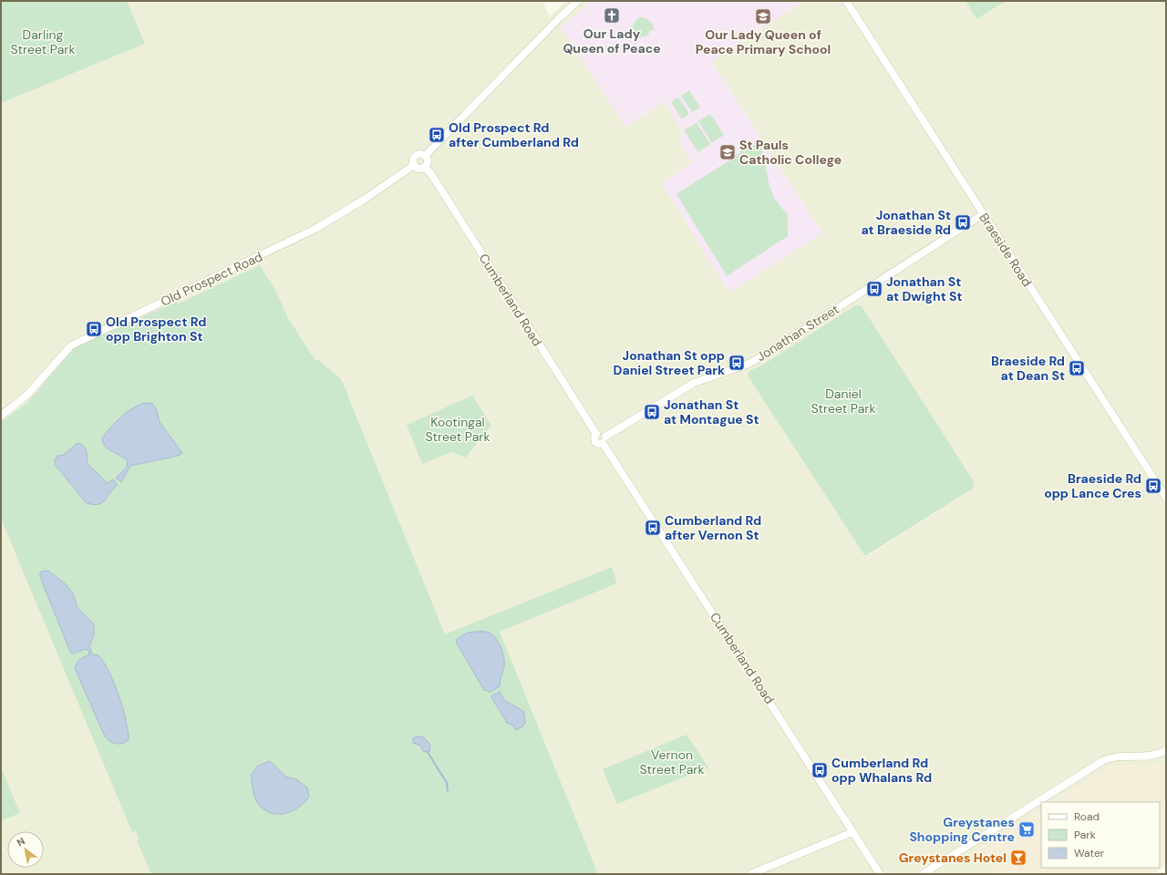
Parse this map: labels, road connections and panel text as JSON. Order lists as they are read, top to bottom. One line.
{"streets":{"street":["Braeside Road","Old Prospect Road","Cumberland Road","Jonathan Street"]},"crossings":[["Braeside Road","Jonathan Street"],["Old Prospect Road","Cumberland Road"],["Cumberland Road","Jonathan Street"]],"parks":["Darling Street Park","Daniel Street Park","Kootingal Street Park","Vernon Street Park"],"places":{"church":["Our Lady Queen of Peace"],"school or university":["Our Lady Queen of Peace Primary School","St Pauls Catholic College"],"bus stop":["Old Prospect Rd after Cumberland Rd","Jonathan St at Braeside Rd","Jonathan St at Dwight St","Old Prospect Rd opp Brighton St","Jonathan St opp Daniel Street Park","Braeside Rd at Dean St","Jonathan St at Montague St","Braeside Rd opp Lance Cres","Cumberland Rd after Vernon St","Cumberland Rd opp Whalans Rd"],"supermarket":["Greystanes Shopping Centre"],"bar":["Greystanes Hotel"]},"legend":["Road","Park","Water"],"north":"top left"}
